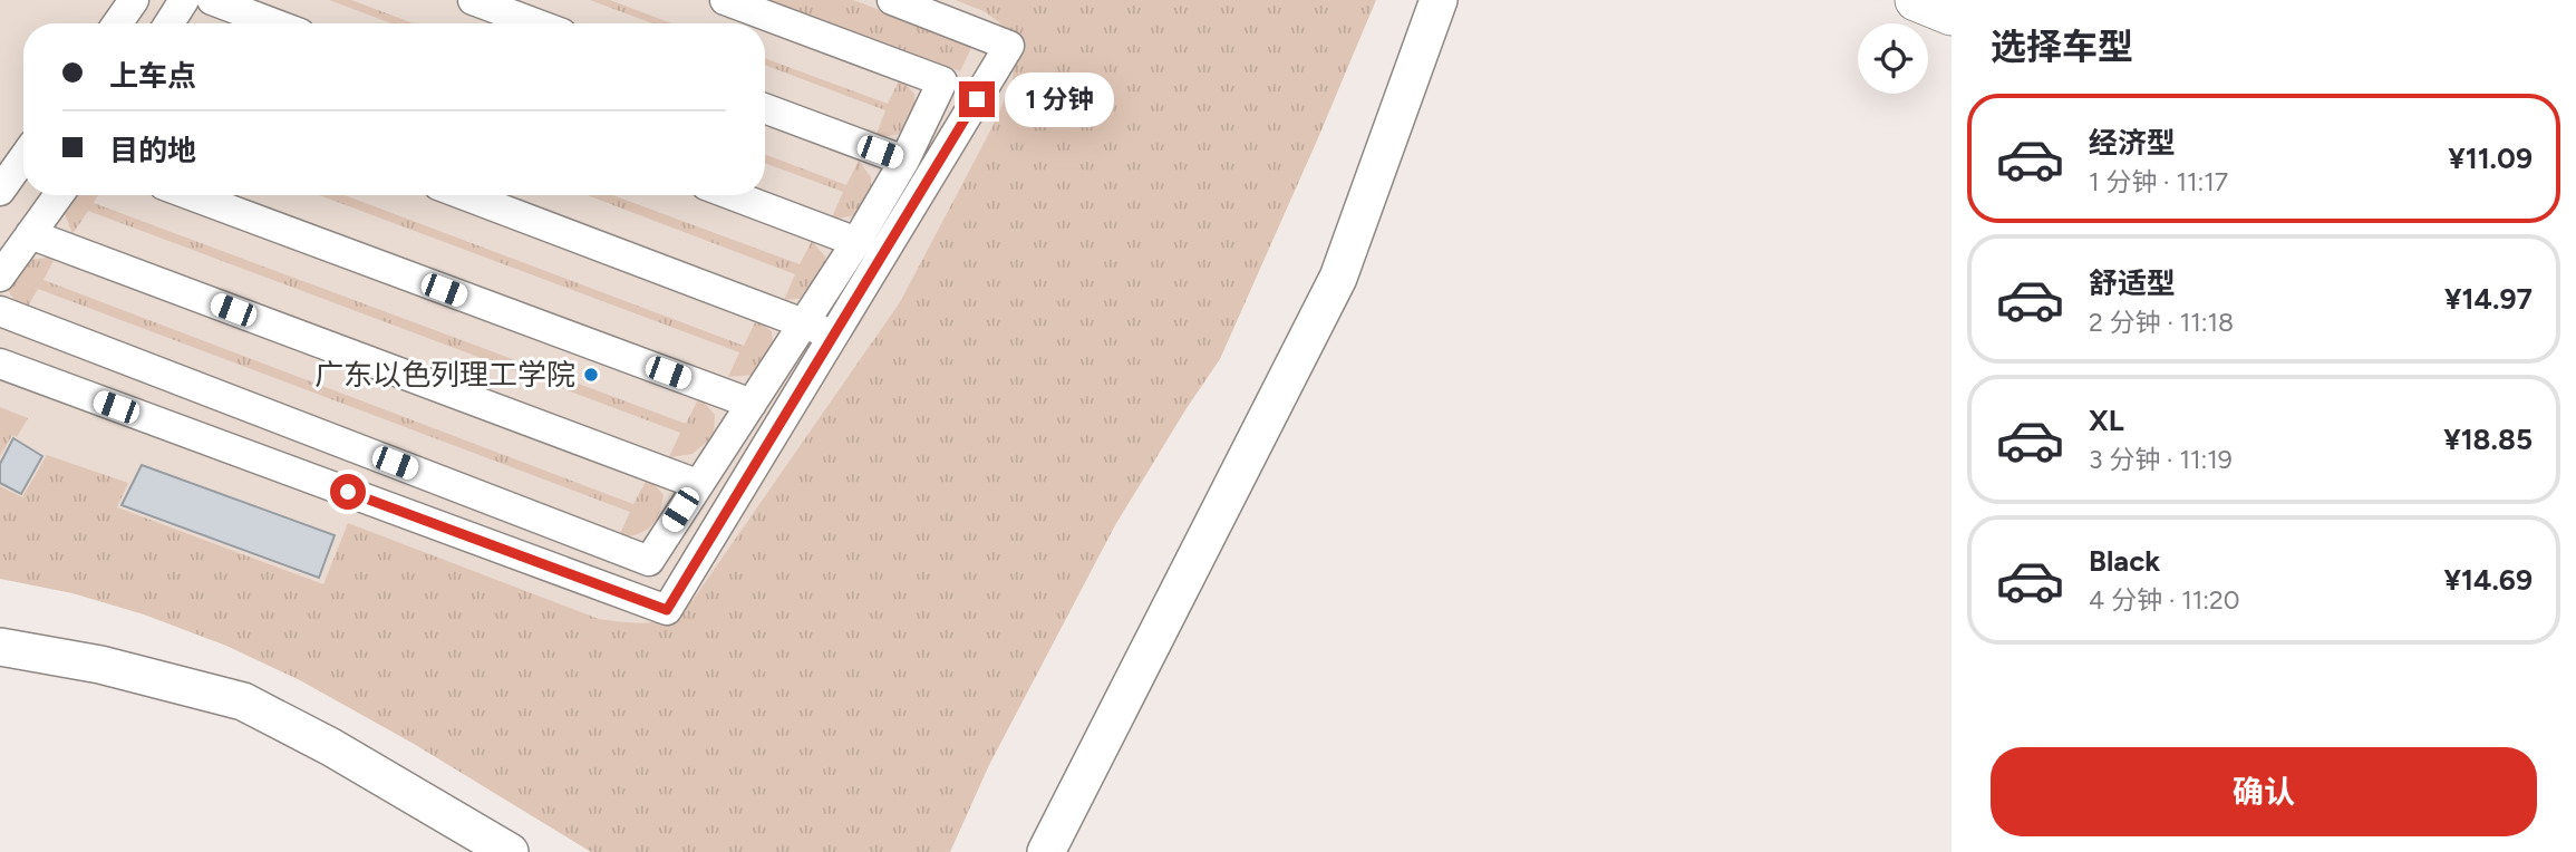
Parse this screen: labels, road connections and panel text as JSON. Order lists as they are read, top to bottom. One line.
{"places":["广东以色列理工学院"],"page":{"heading":"选择车型","banner":["上车点","目的地"],"bubble":"1 分钟","list":[{"name":"经济型","note":"1 分钟 · 11:17","value":"¥11.09"},{"name":"舒适型","note":"2 分钟 · 11:18","value":"¥14.97"},{"name":"XL","note":"3 分钟 · 11:19","value":"¥18.85"},{"name":"Black","note":"4 分钟 · 11:20","value":"¥14.69"}],"buttons":"确认"}}
